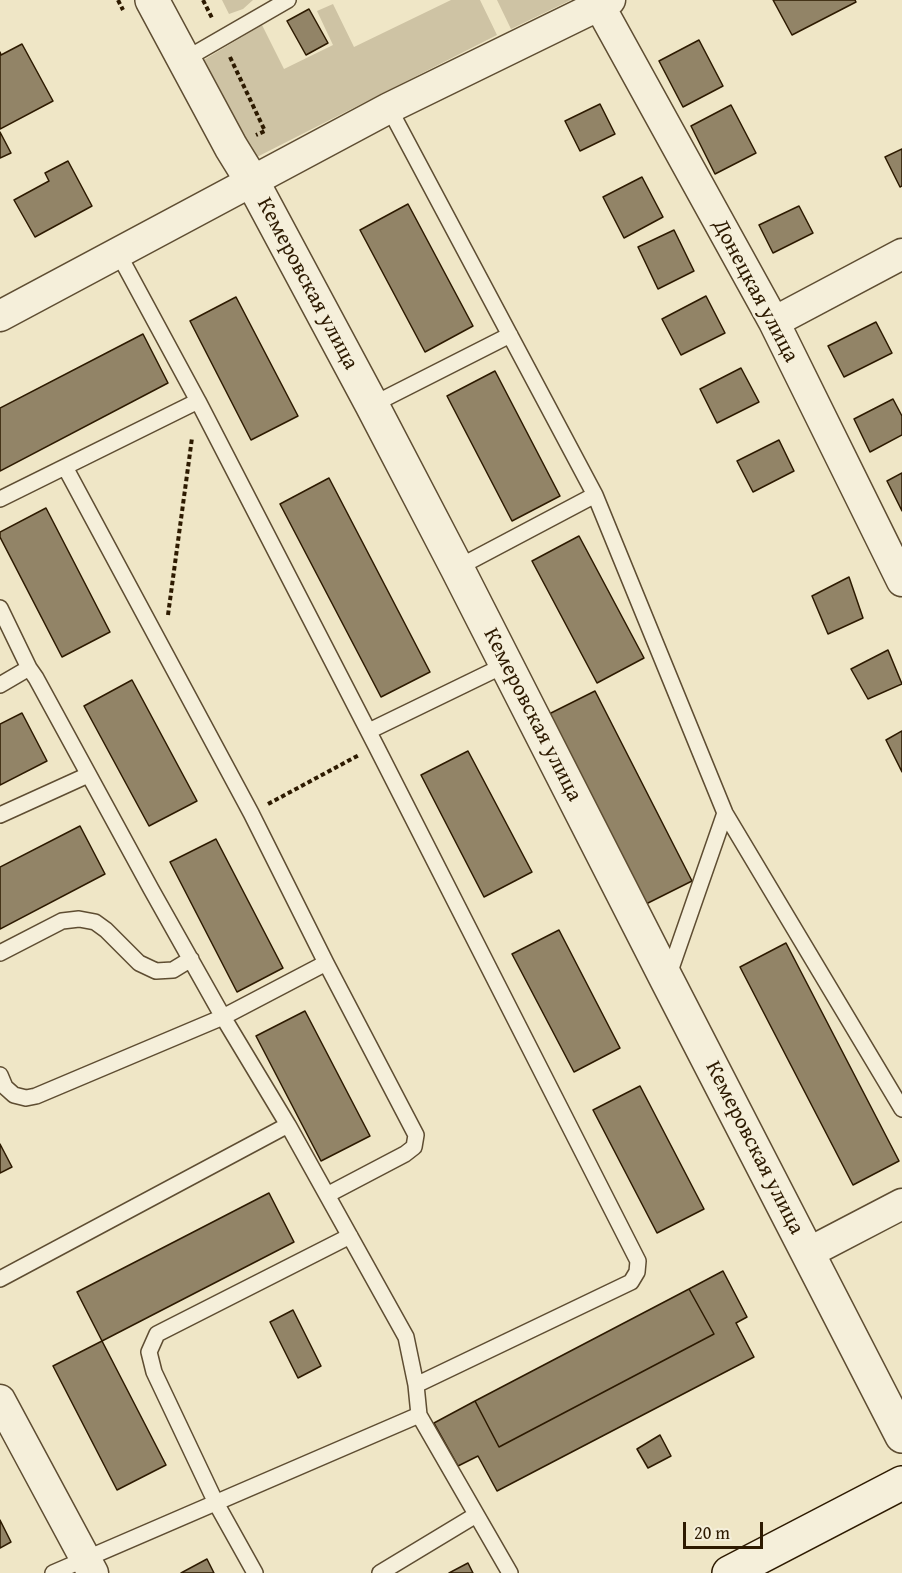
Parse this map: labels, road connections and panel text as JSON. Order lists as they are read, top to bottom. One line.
{"streets":{"street":["Кемеровская улица","Донецкая улица"]},"scale_bar":"20 m"}
